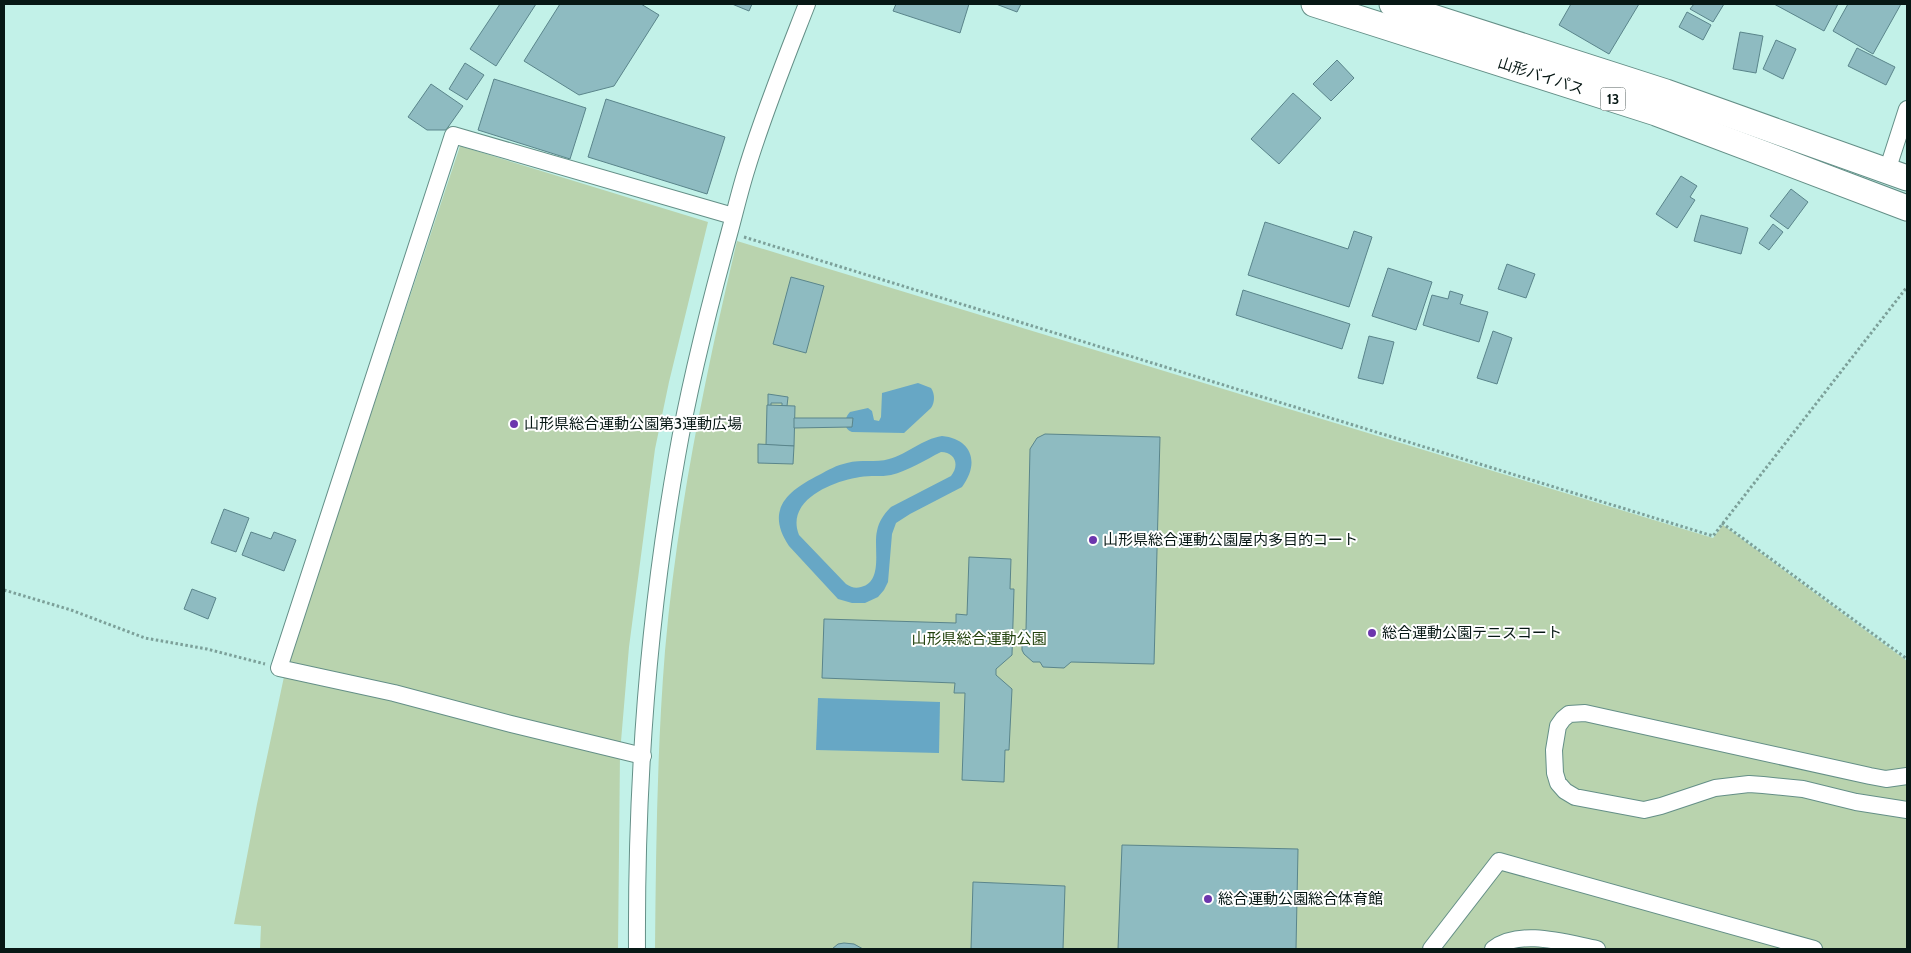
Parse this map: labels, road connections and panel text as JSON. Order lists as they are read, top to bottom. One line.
{"streets":{"highway":["山形バイパス","13"]},"parks":["山形県総合運動公園"],"places":["山形県総合運動公園第3運動広場","山形県総合運動公園屋内多目的コート","総合運動公園テニスコート","総合運動公園総合体育館"]}
